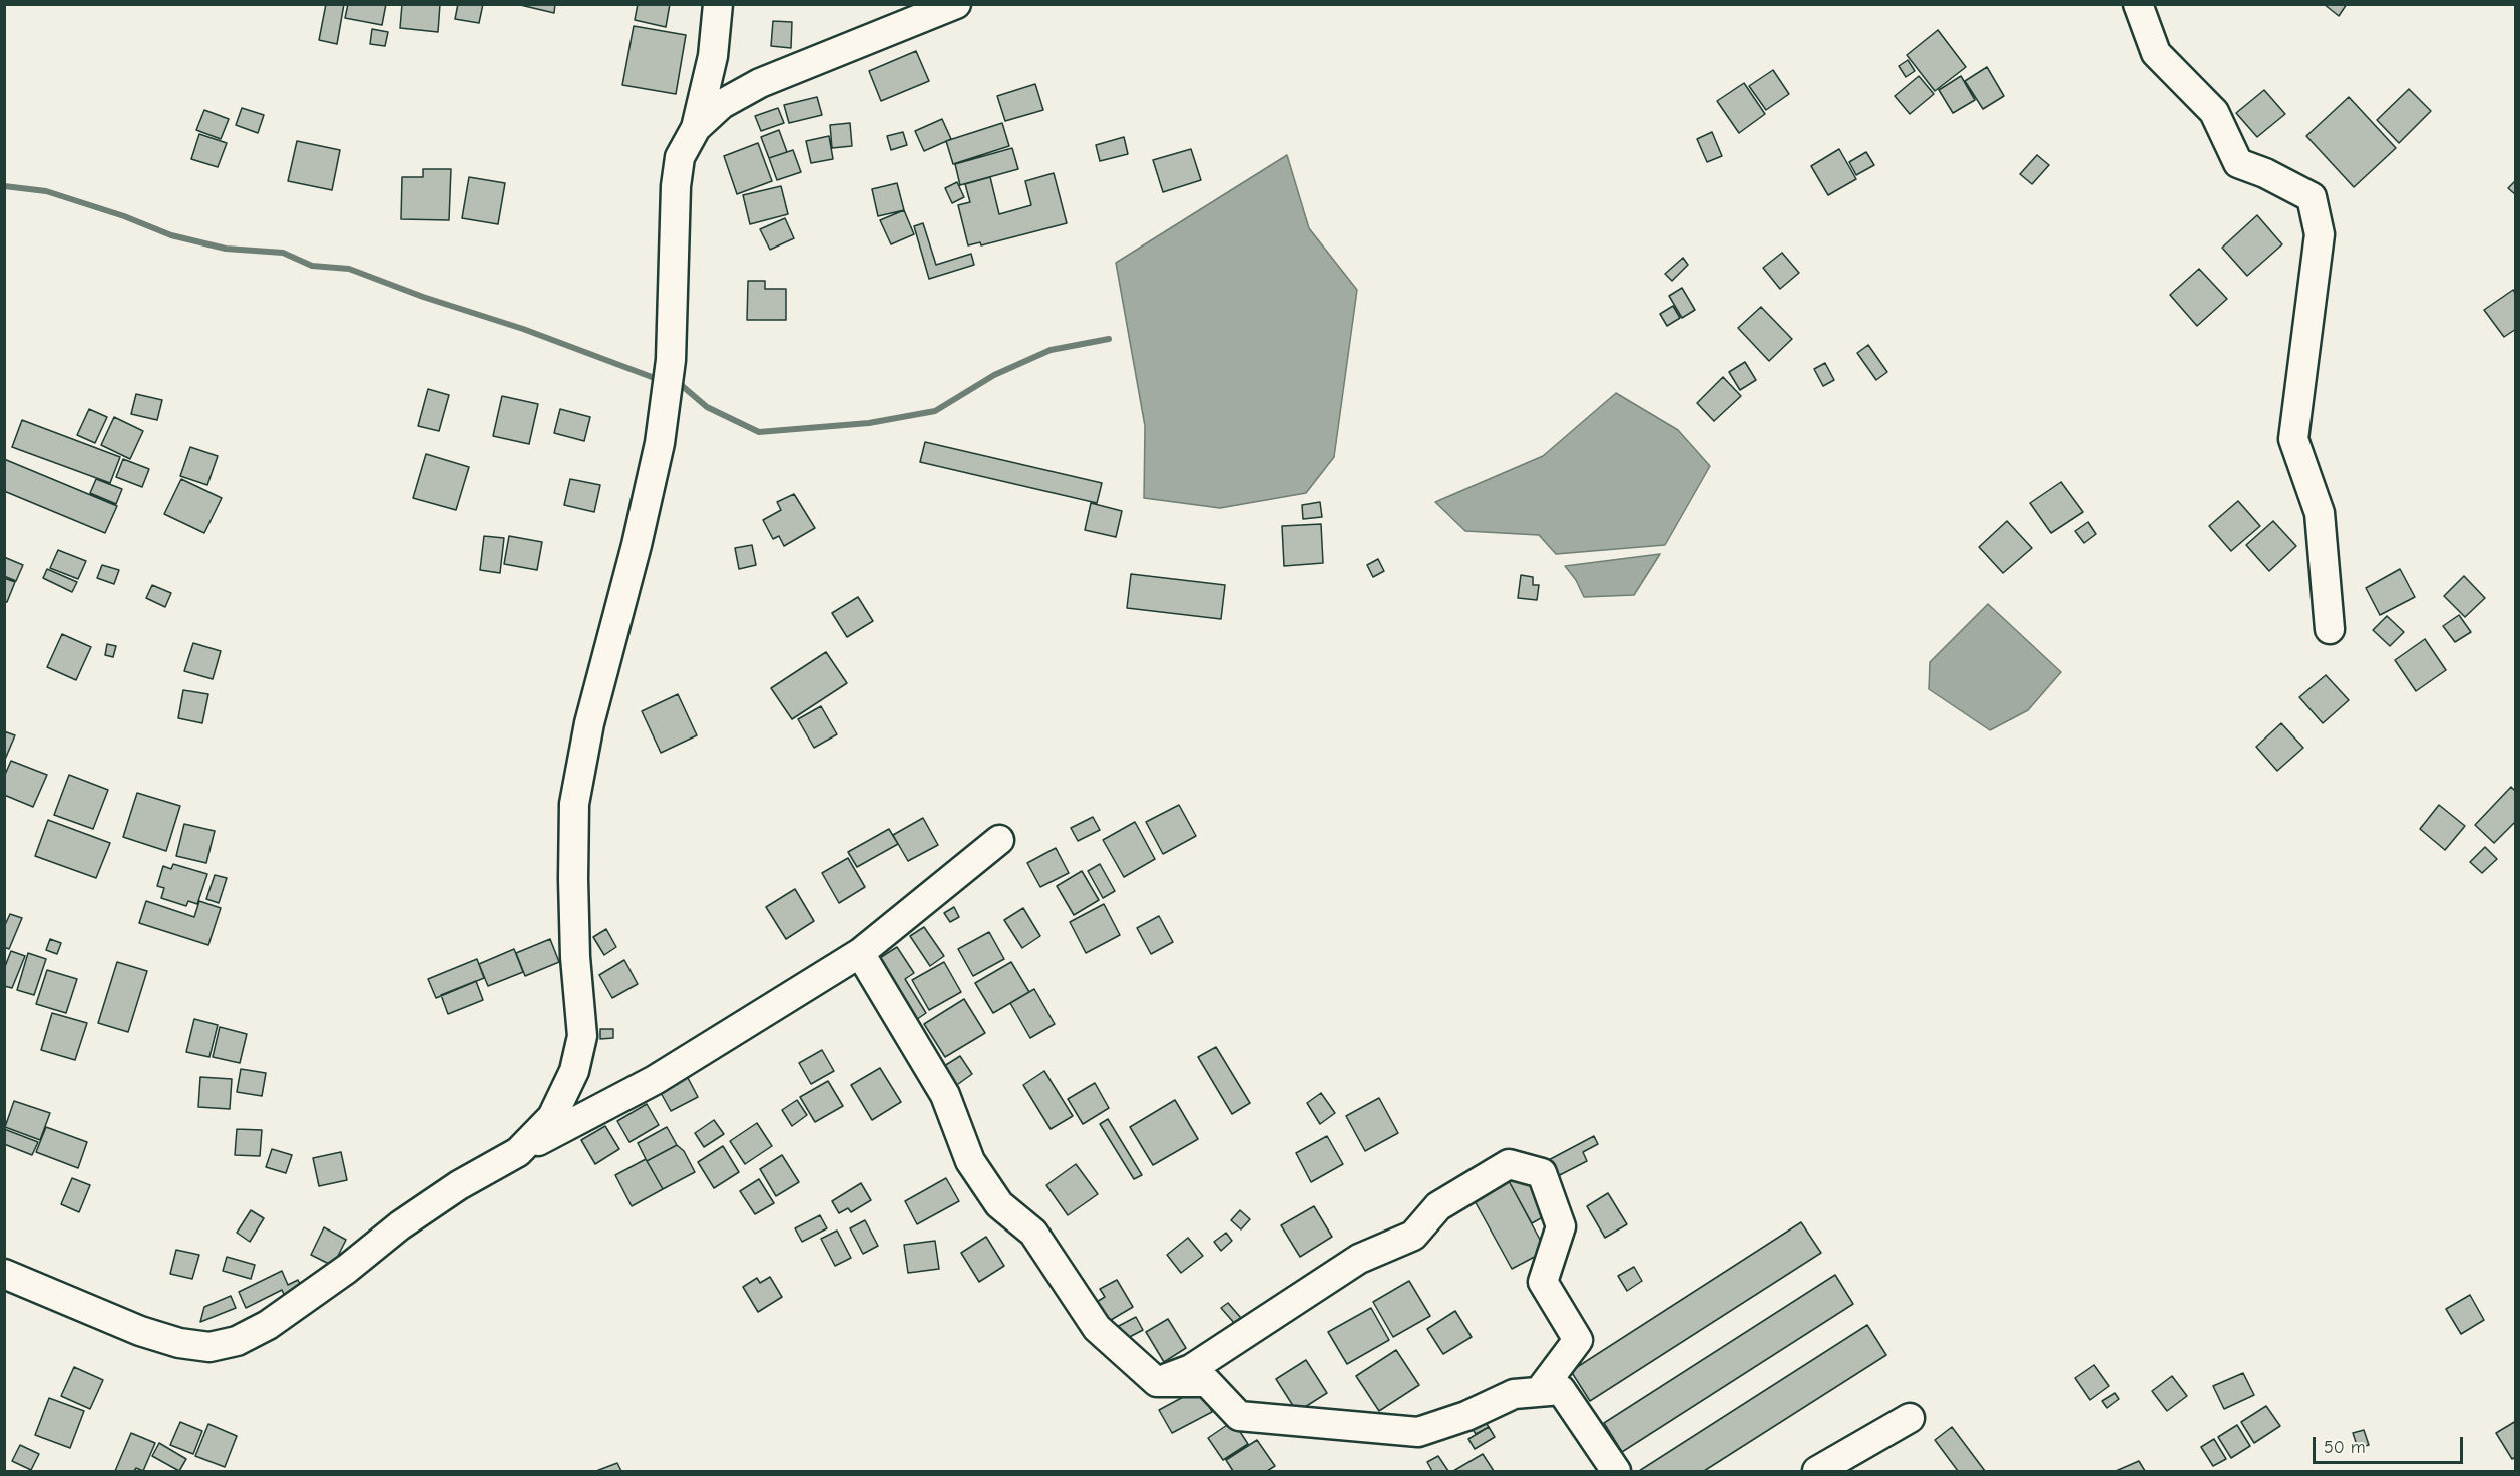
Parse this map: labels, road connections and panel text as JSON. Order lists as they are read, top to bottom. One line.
{"scale_bar":"50 m"}
